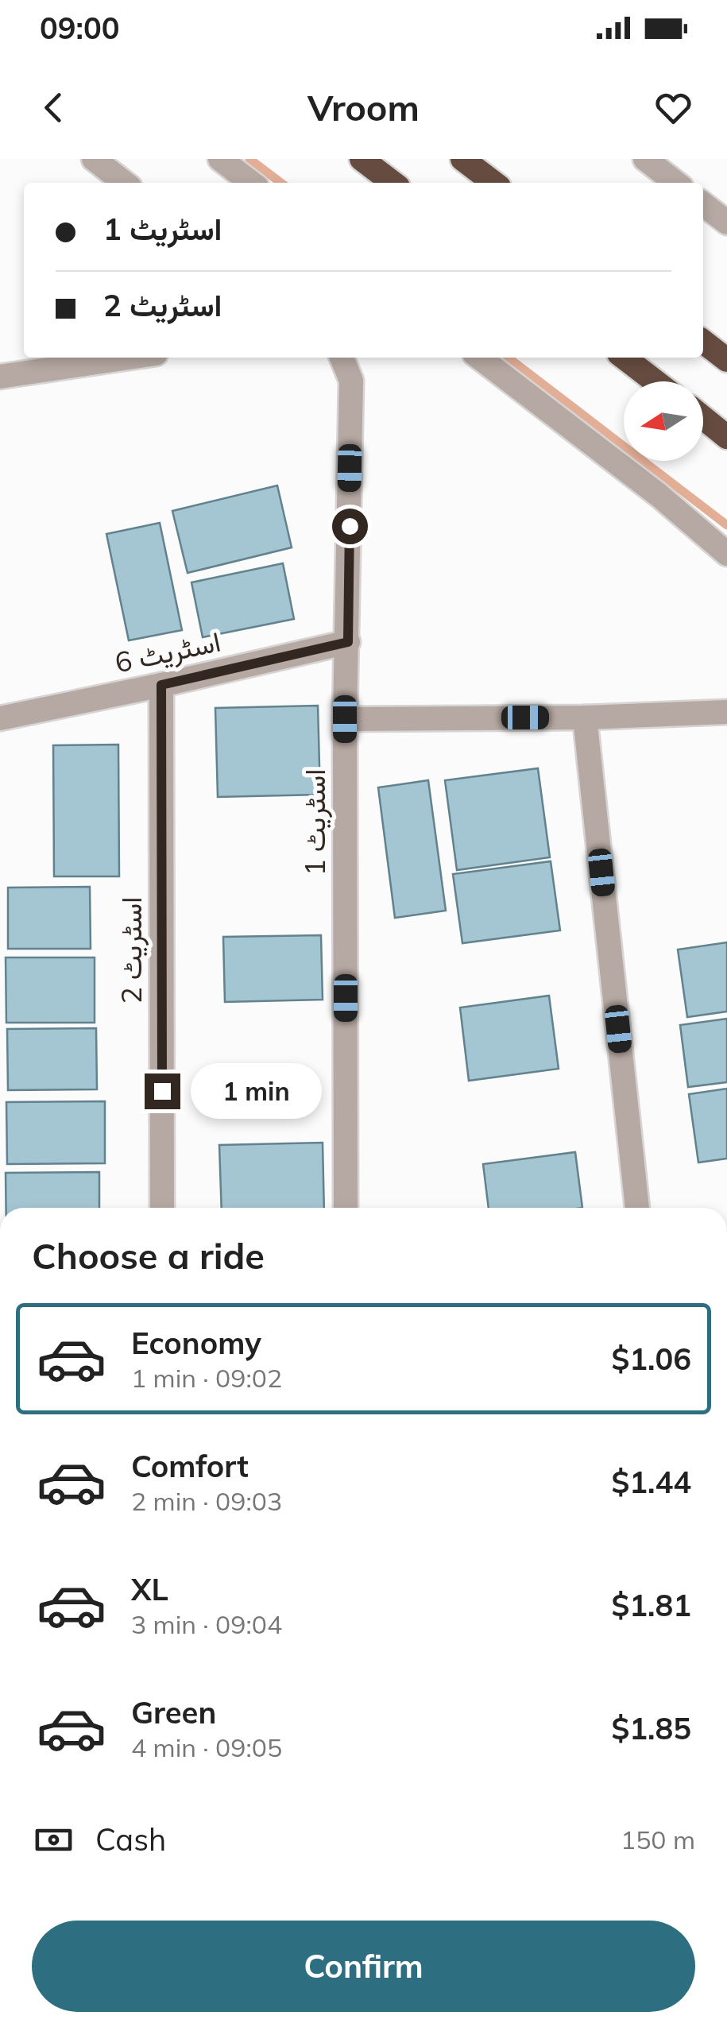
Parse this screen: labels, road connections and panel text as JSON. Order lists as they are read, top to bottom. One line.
{"streets":{"street":["اسٹریٹ 6","اسٹریٹ 1","اسٹریٹ 2"]},"crossings":[["اسٹریٹ 6","اسٹریٹ 1"],["اسٹریٹ 6","اسٹریٹ 2"]],"north":"left","page":{"status":"09:00","header":"Vroom","banner":["اسٹریٹ 1","اسٹریٹ 2"],"bubble":"1 min","heading":"Choose a ride","list":[{"name":"Economy","note":"1 min · 09:02","value":"$1.06"},{"name":"Comfort","note":"2 min · 09:03","value":"$1.44"},{"name":"XL","note":"3 min · 09:04","value":"$1.81"},{"name":"Green","note":"4 min · 09:05","value":"$1.85"}],"pay":["Cash","150 m"],"buttons":"Confirm"}}
